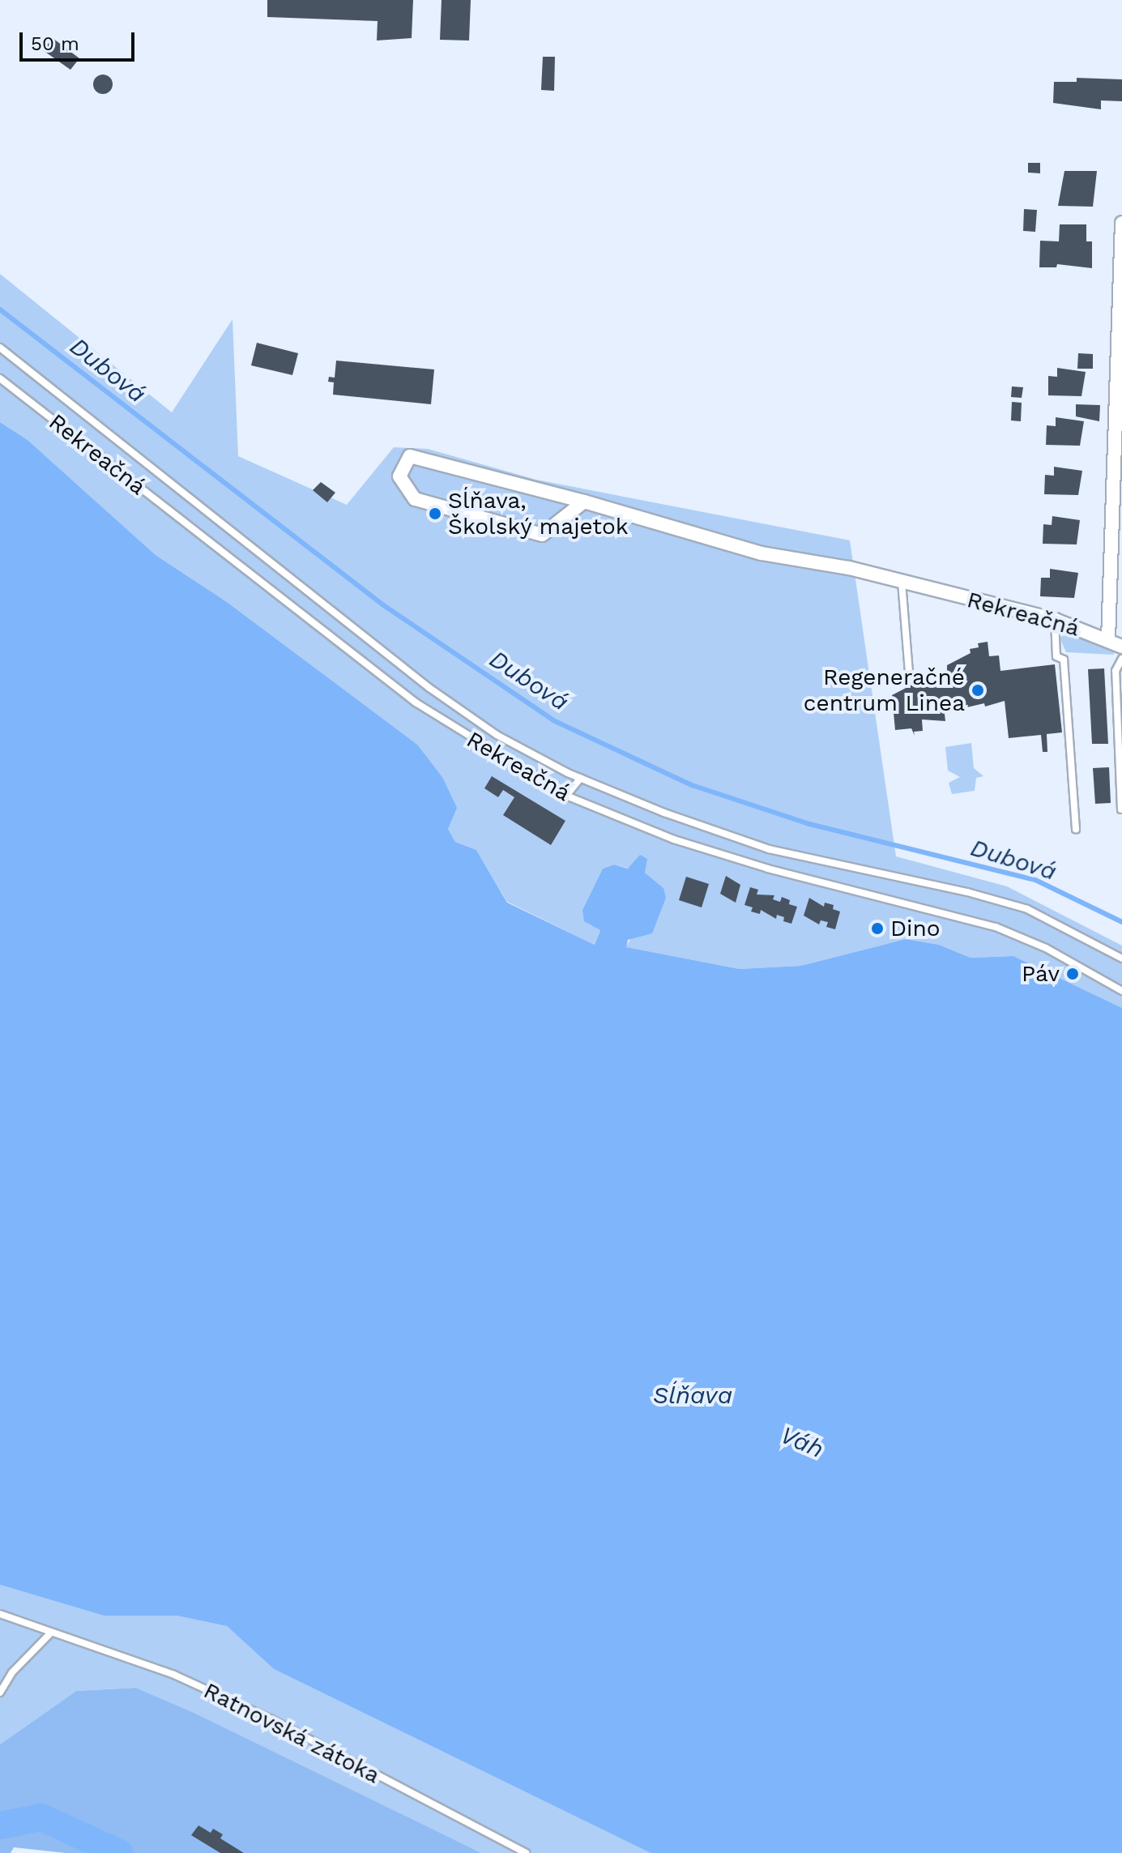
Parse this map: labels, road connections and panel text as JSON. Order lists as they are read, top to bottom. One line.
{"streets":{"street":["Rekreačná"],"lane":["Ratnovská zátoka"]},"water":["Dubová","Sĺňava","Váh"],"places":["Sĺňava, Školský majetok","Regeneračné centrum Linea","Dino","Páv"],"scale_bar":"50 m"}
